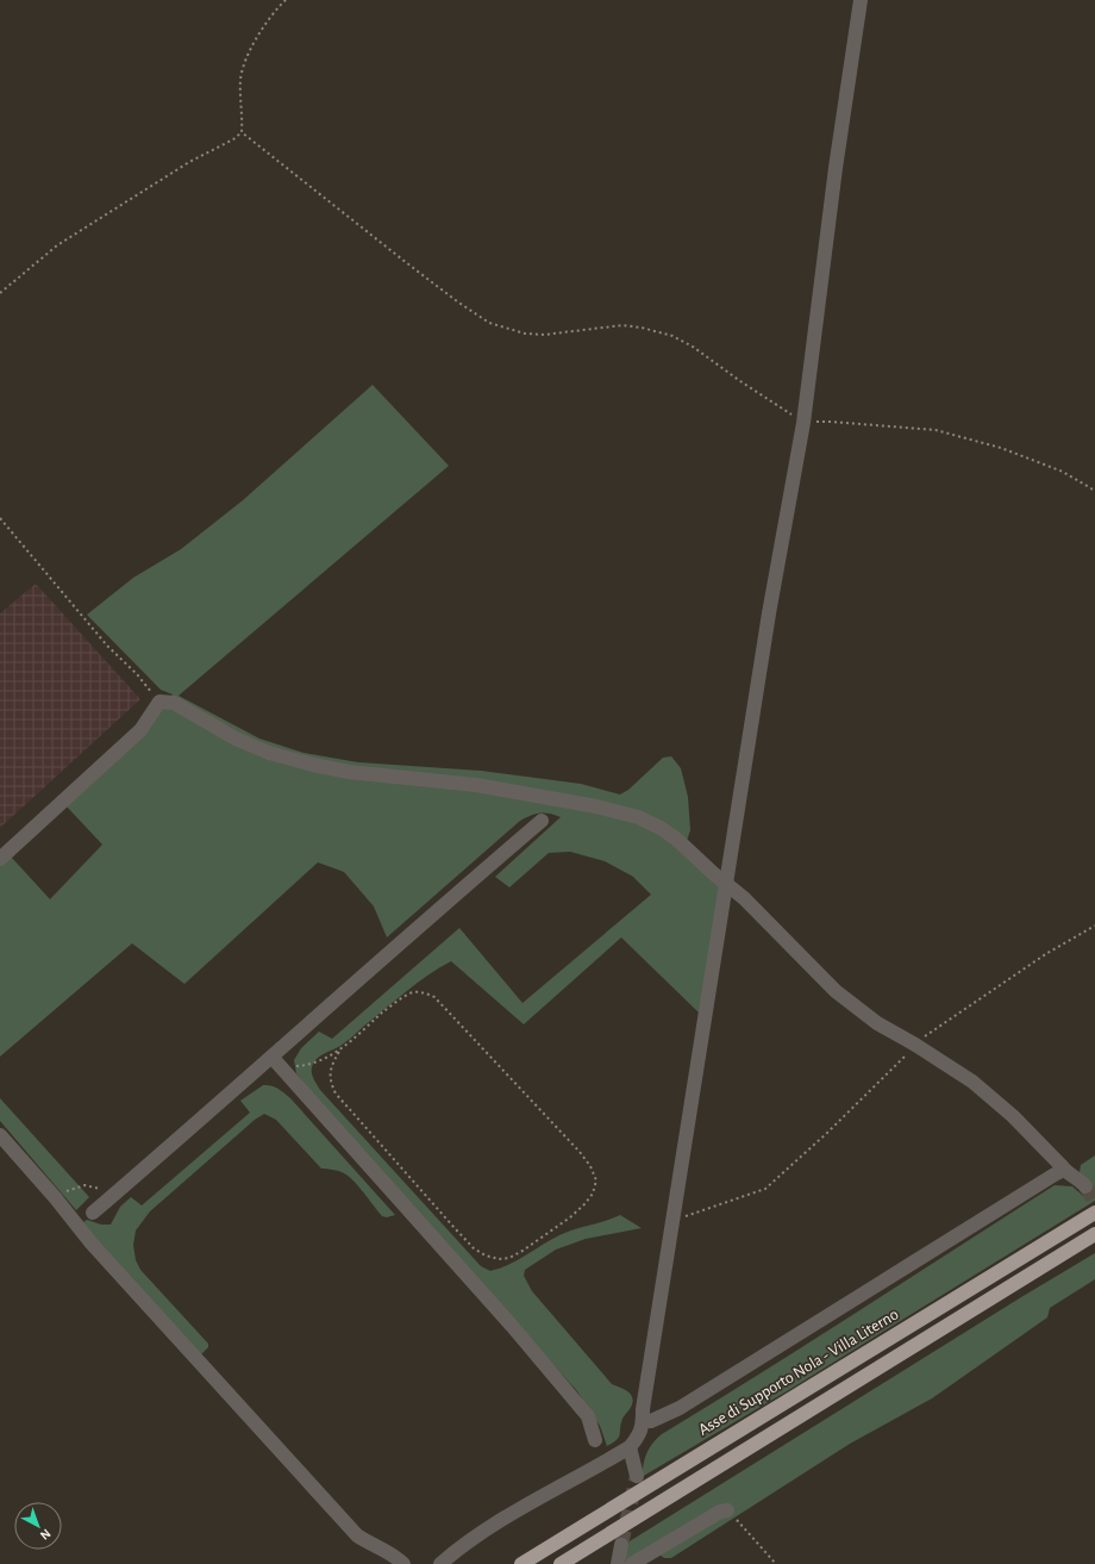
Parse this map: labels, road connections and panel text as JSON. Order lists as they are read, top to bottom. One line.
{"streets":{"highway":["Asse di Supporto Nola - Villa Literno"]},"north":"bottom right"}
